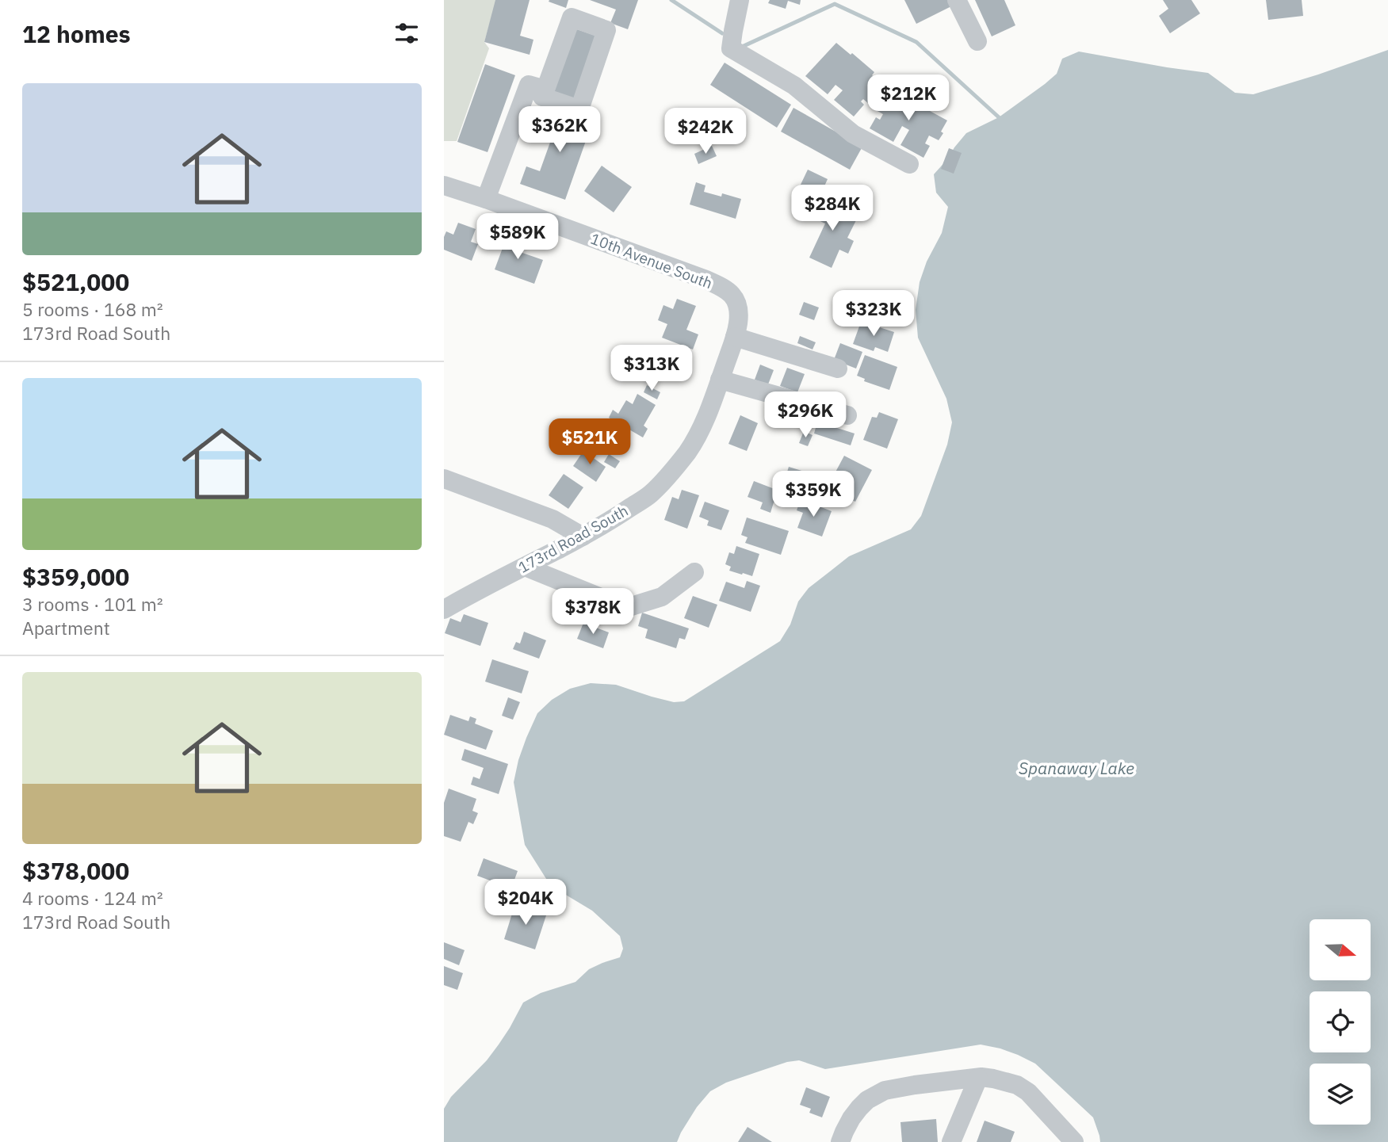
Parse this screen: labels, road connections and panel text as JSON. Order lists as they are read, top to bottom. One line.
{"streets":{"street":["10th Avenue South","173rd Road South"]},"crossings":[["10th Avenue South","173rd Road South"]],"water":["Spanaway Lake"],"north":"right","page":{"heading":"12 homes","list":[{"name":"$521,000","note":"5 rooms · 168 m² · 173rd Road South"},{"name":"$359,000","note":"3 rooms · 101 m² · Apartment"},{"name":"$378,000","note":"4 rooms · 124 m² · 173rd Road South"}],"price":["$212K","$362K","$242K","$284K","$589K","$323K","$313K","$296K","$521K","$359K","$378K","$204K"]}}
